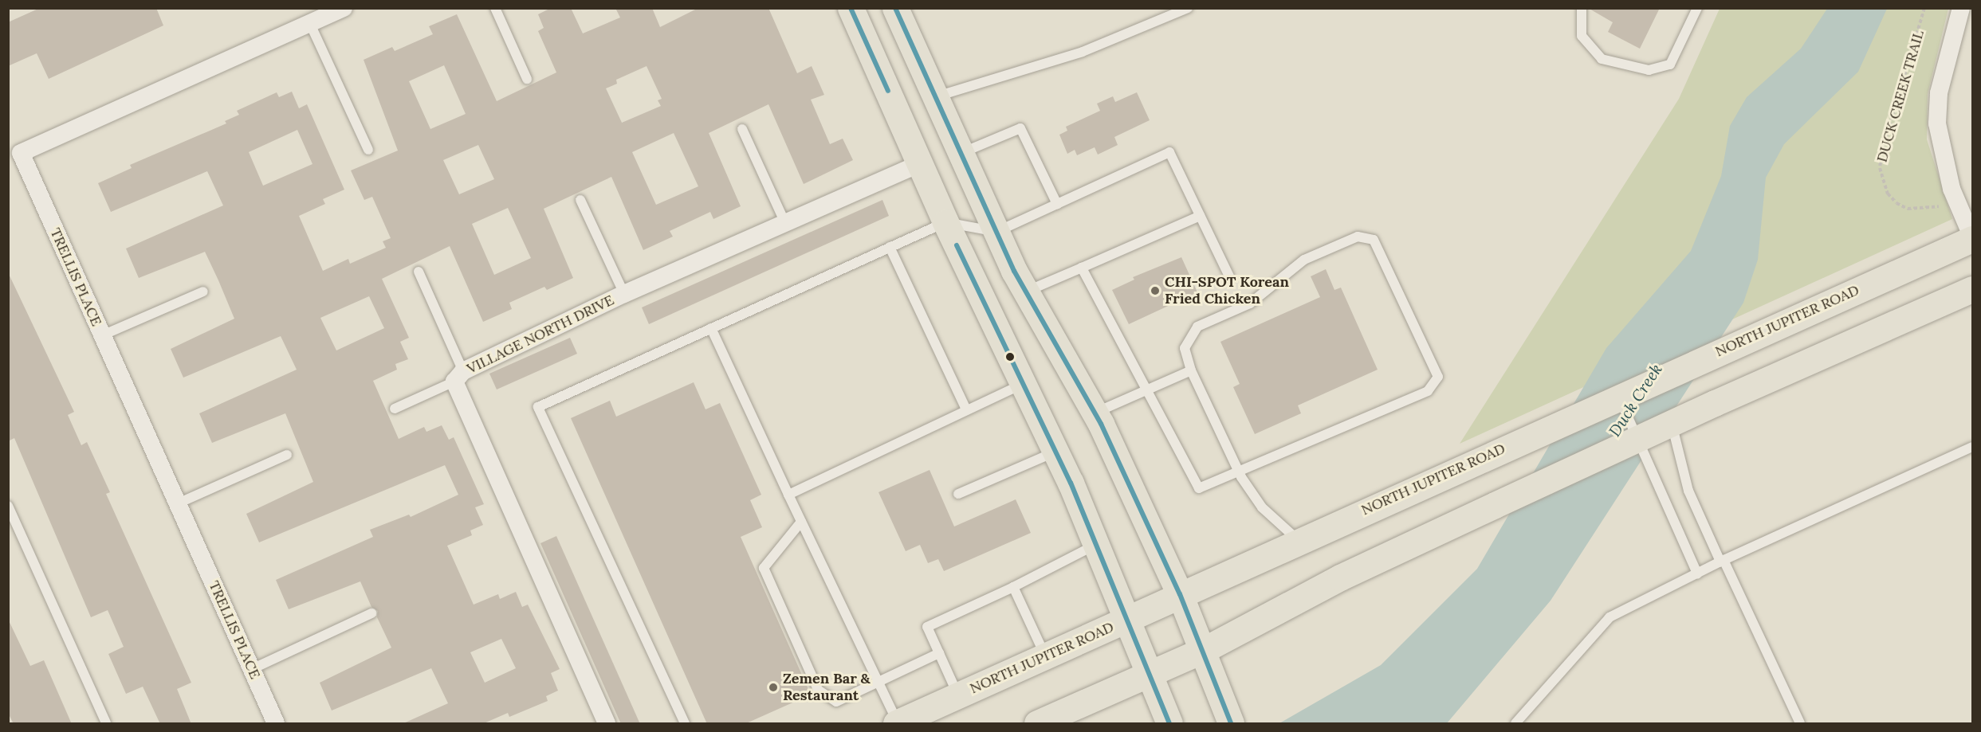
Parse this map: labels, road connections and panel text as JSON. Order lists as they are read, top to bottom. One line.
{"streets":{"main road":["NORTH JUPITER ROAD"],"street":["TRELLIS PLACE","VILLAGE NORTH DRIVE"],"path":["DUCK CREEK TRAIL"]},"water":["Duck Creek"],"places":["CHI-SPOT Korean Fried Chicken","Zemen Bar & Restaurant"]}
